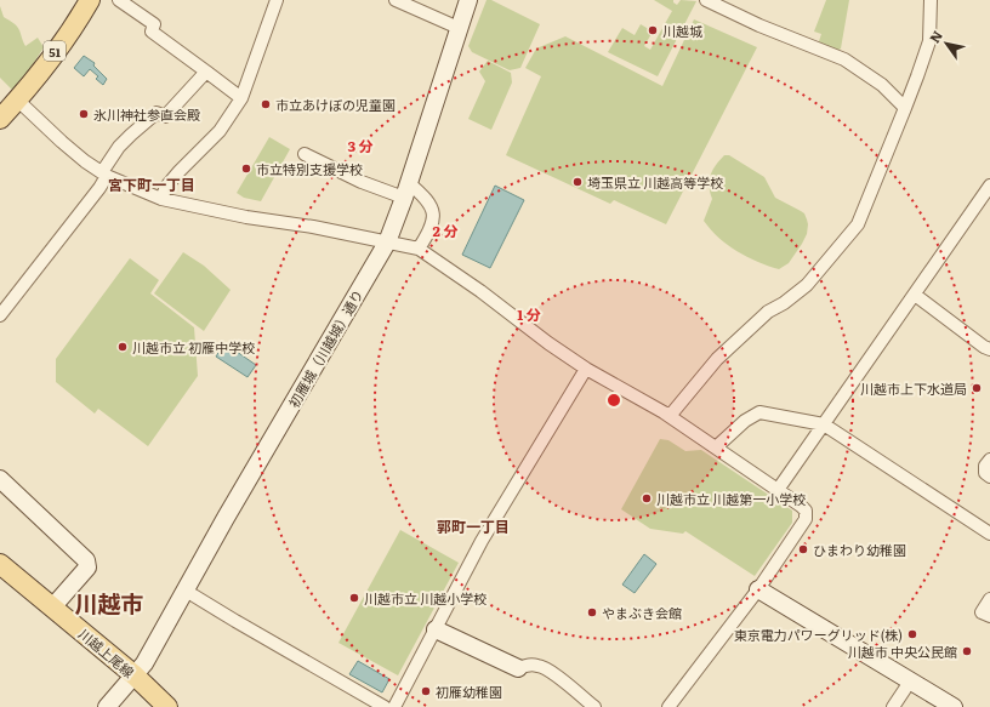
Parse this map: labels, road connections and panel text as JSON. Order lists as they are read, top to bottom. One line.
{"streets":{"main road":["51","川越上尾線"],"street":["初雁城（川越城）通り"]},"crossings":[["初雁城（川越城）通り","川越上尾線"]],"districts":["宮下町一丁目","郭町一丁目","川越市"],"places":["川越城","市立あけぼの児童園","氷川神社参直会殿","市立特別支援学校","埼玉県立 川越高等学校","川越市立 初雁中学校","川越市上下水道局","川越市立 川越第一小学校","ひまわり幼稚園","川越市立 川越小学校","やまぶき会館","東京電力パワーグリッド(株)","川越市 中央公民館","初雁幼稚園"],"north":"top left","rings":["3 分","2 分","1 分"]}
